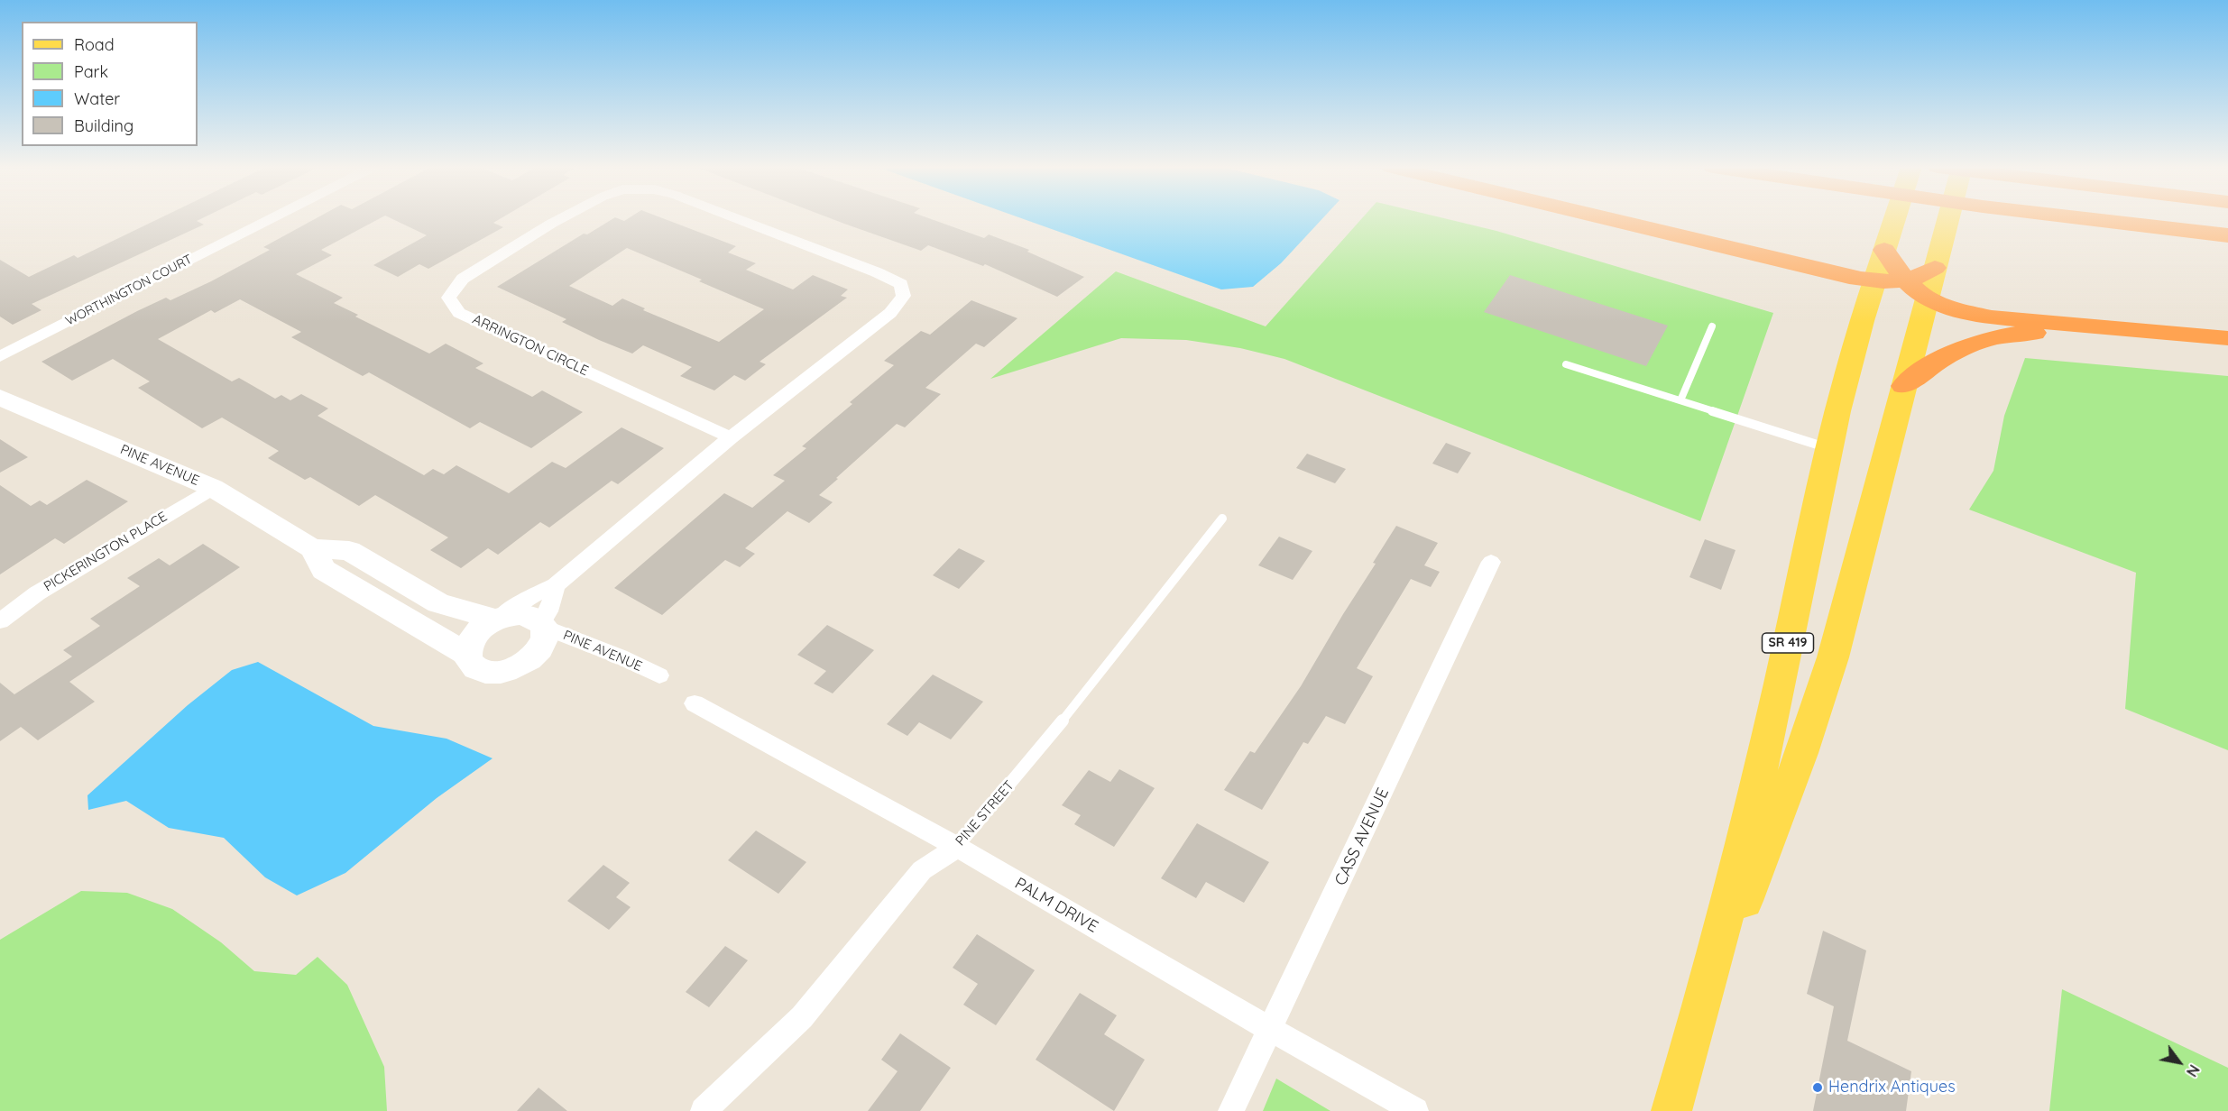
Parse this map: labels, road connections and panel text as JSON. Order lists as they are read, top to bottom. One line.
{"streets":{"main road":["SR 419"],"street":["WORTHINGTON COURT","ARRINGTON CIRCLE","PINE AVENUE","PICKERINGTON PLACE","PINE STREET","CASS AVENUE","PALM DRIVE"]},"crossings":[["ARRINGTON CIRCLE","PINE AVENUE"],["PINE AVENUE","PICKERINGTON PLACE"],["PINE STREET","PALM DRIVE"],["CASS AVENUE","PALM DRIVE"]],"places":["Hendrix Antiques"],"legend":["Road","Park","Water","Building"],"north":"bottom right"}
